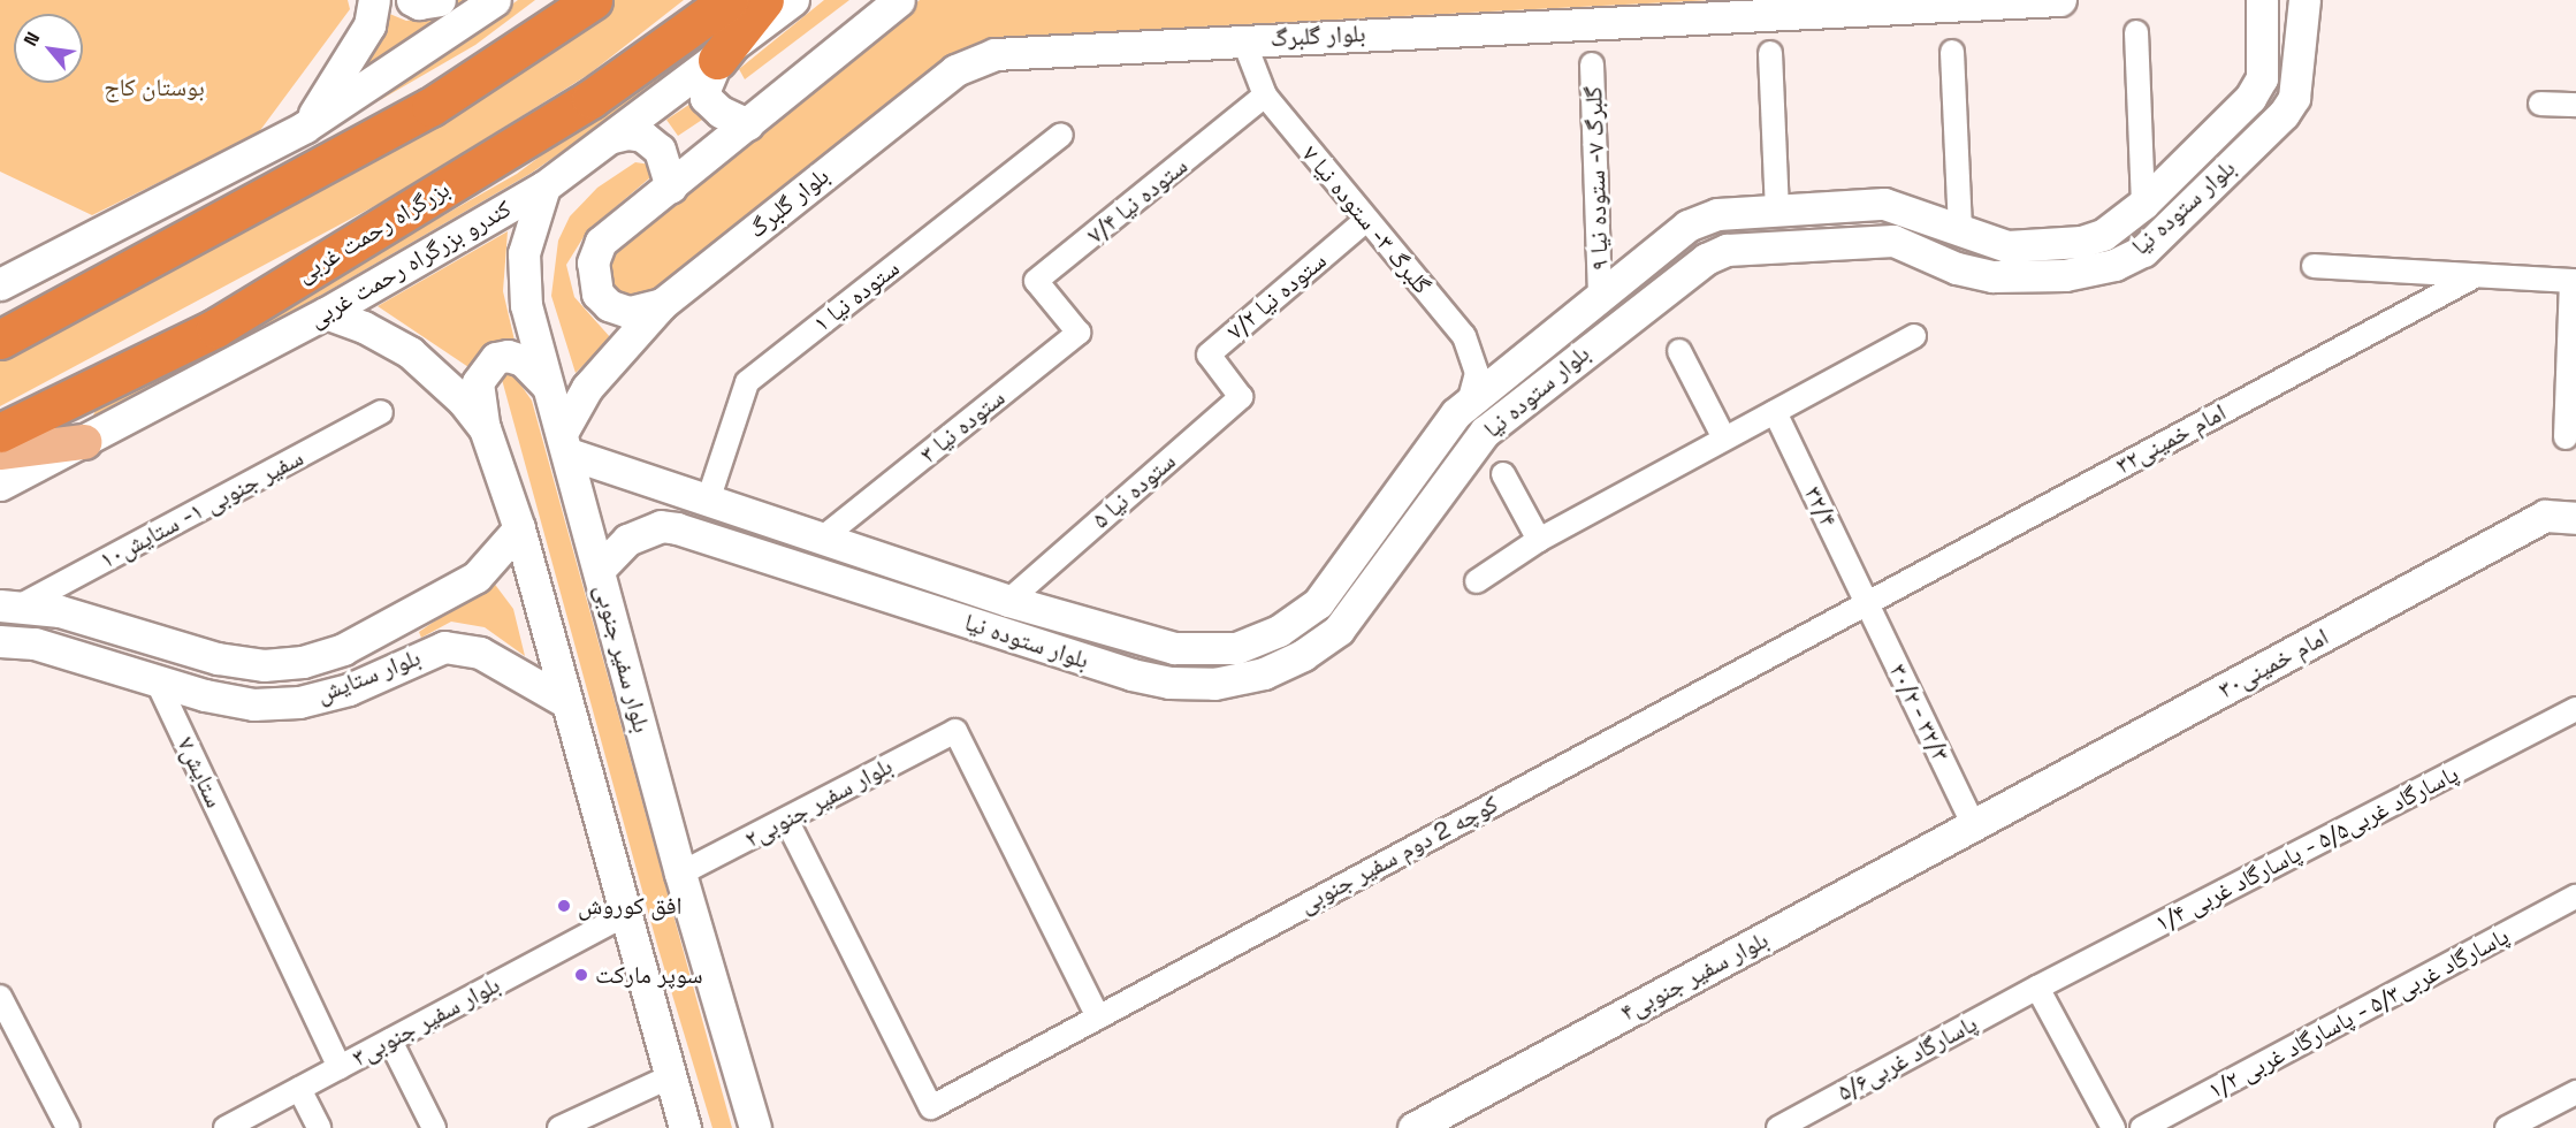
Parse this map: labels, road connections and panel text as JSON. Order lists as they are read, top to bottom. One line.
{"streets":{"highway":["بزرگراه رحمت غربی"],"street":["بلوار گلبرگ","گلبرگ ۷- ستوده نیا ۹","ستوده نیا ۷/۴","بلوار ستوده نیا","گلبرگ ۳- ستوده نیا ۷","کندرو بزرگراه رحمت غربی","ستوده نیا ۱","ستوده نیا ۷/۲","ستوده نیا ۳","امام خمینی۳۲","ستوده نیا ۵","۳۲/۴","سفیر جنوبی ۱- ستایش۱۰","بلوار سفیر جنوبی","امام خمینی۳۰","بلوار ستایش","۳۰/۲ - ۳۲/۳","ستایش۷","بلوار سفیر جنوبی۲","پاسارگاد غربی۵/۵ - پاسارگاد غربی ۱/۴","کوچه 2 دوم سفیر جنوبی","بلوار سفیر جنوبی۴","پاسارگاد غربی۵/۳ - پاسارگاد غربی ۱/۲","بلوار سفیر جنوبی۳","پاسارگاد غربی۵/۶"]},"crossings":[["بلوار گلبرگ","بلوار ستوده نیا"],["بلوار گلبرگ","گلبرگ ۳- ستوده نیا ۷"],["بلوار گلبرگ","بلوار سفیر جنوبی"],["گلبرگ ۷- ستوده نیا ۹","بلوار ستوده نیا"],["ستوده نیا ۷/۴","گلبرگ ۳- ستوده نیا ۷"],["ستوده نیا ۷/۴","ستوده نیا ۳"],["بلوار ستوده نیا","گلبرگ ۳- ستوده نیا ۷"],["بلوار ستوده نیا","ستوده نیا ۱"],["بلوار ستوده نیا","ستوده نیا ۳"],["بلوار ستوده نیا","ستوده نیا ۵"],["بلوار ستوده نیا","بلوار سفیر جنوبی"],["گلبرگ ۳- ستوده نیا ۷","ستوده نیا ۷/۲"],["کندرو بزرگراه رحمت غربی","بلوار سفیر جنوبی"],["ستوده نیا ۷/۲","ستوده نیا ۵"],["امام خمینی۳۲","۳۲/۴"],["امام خمینی۳۲","۳۰/۲ - ۳۲/۳"],["امام خمینی۳۲","کوچه 2 دوم سفیر جنوبی"],["۳۲/۴","۳۰/۲ - ۳۲/۳"],["۳۲/۴","کوچه 2 دوم سفیر جنوبی"],["سفیر جنوبی ۱- ستایش۱۰","بلوار ستایش"],["بلوار سفیر جنوبی","بلوار سفیر جنوبی۲"],["امام خمینی۳۰","۳۰/۲ - ۳۲/۳"],["امام خمینی۳۰","بلوار سفیر جنوبی۴"],["بلوار ستایش","ستایش۷"],["۳۰/۲ - ۳۲/۳","کوچه 2 دوم سفیر جنوبی"],["۳۰/۲ - ۳۲/۳","بلوار سفیر جنوبی۴"],["ستایش۷","بلوار سفیر جنوبی۳"],["بلوار سفیر جنوبی۲","کوچه 2 دوم سفیر جنوبی"],["پاسارگاد غربی۵/۵ - پاسارگاد غربی ۱/۴","پاسارگاد غربی۵/۶"]],"parks":["بوستان کاج"],"places":["افق کوروش","سوپر مارکت"],"north":"top left"}
